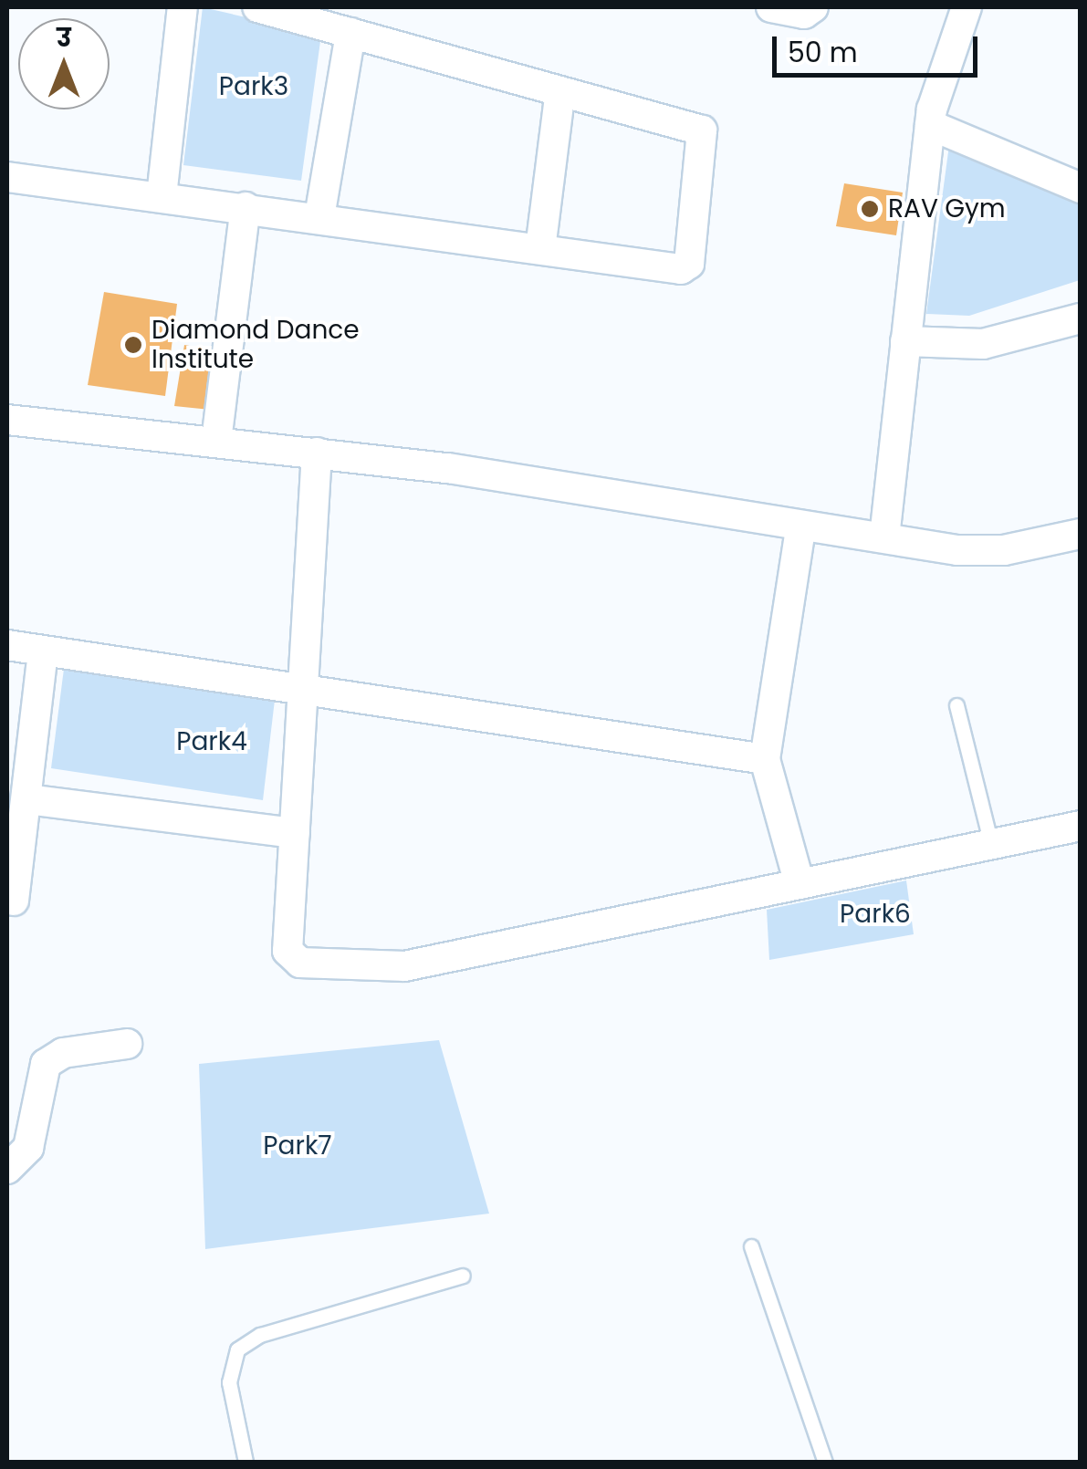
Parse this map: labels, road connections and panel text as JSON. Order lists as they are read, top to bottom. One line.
{"parks":["Park3","Park4","Park6","Park7"],"places":["RAV Gym","Diamond Dance Institute"],"scale_bar":"50 m","north":"top"}
